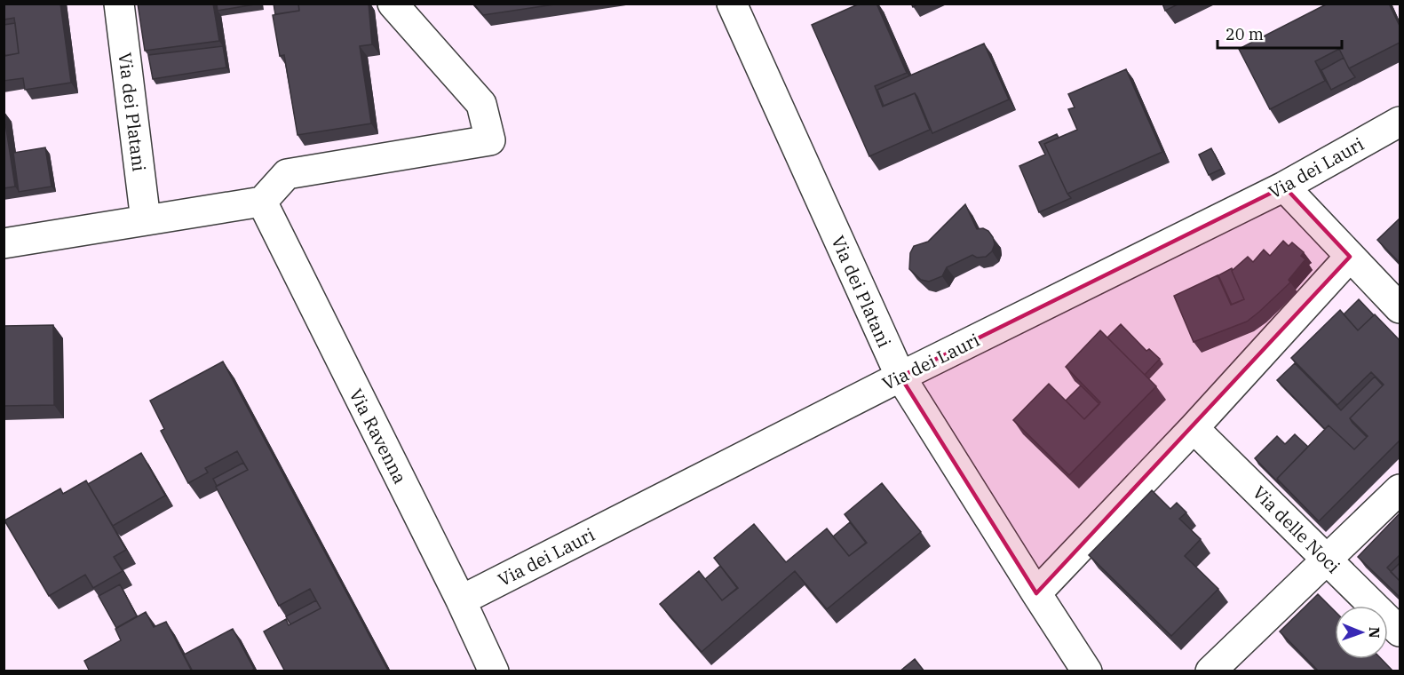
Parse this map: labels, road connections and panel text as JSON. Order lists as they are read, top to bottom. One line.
{"streets":{"street":["Via dei Platani","Via dei Lauri","Via Ravenna","Via delle Noci"]},"crossings":[["Via dei Platani","Via dei Lauri"],["Via dei Lauri","Via Ravenna"]],"scale_bar":"20 m","north":"right"}
